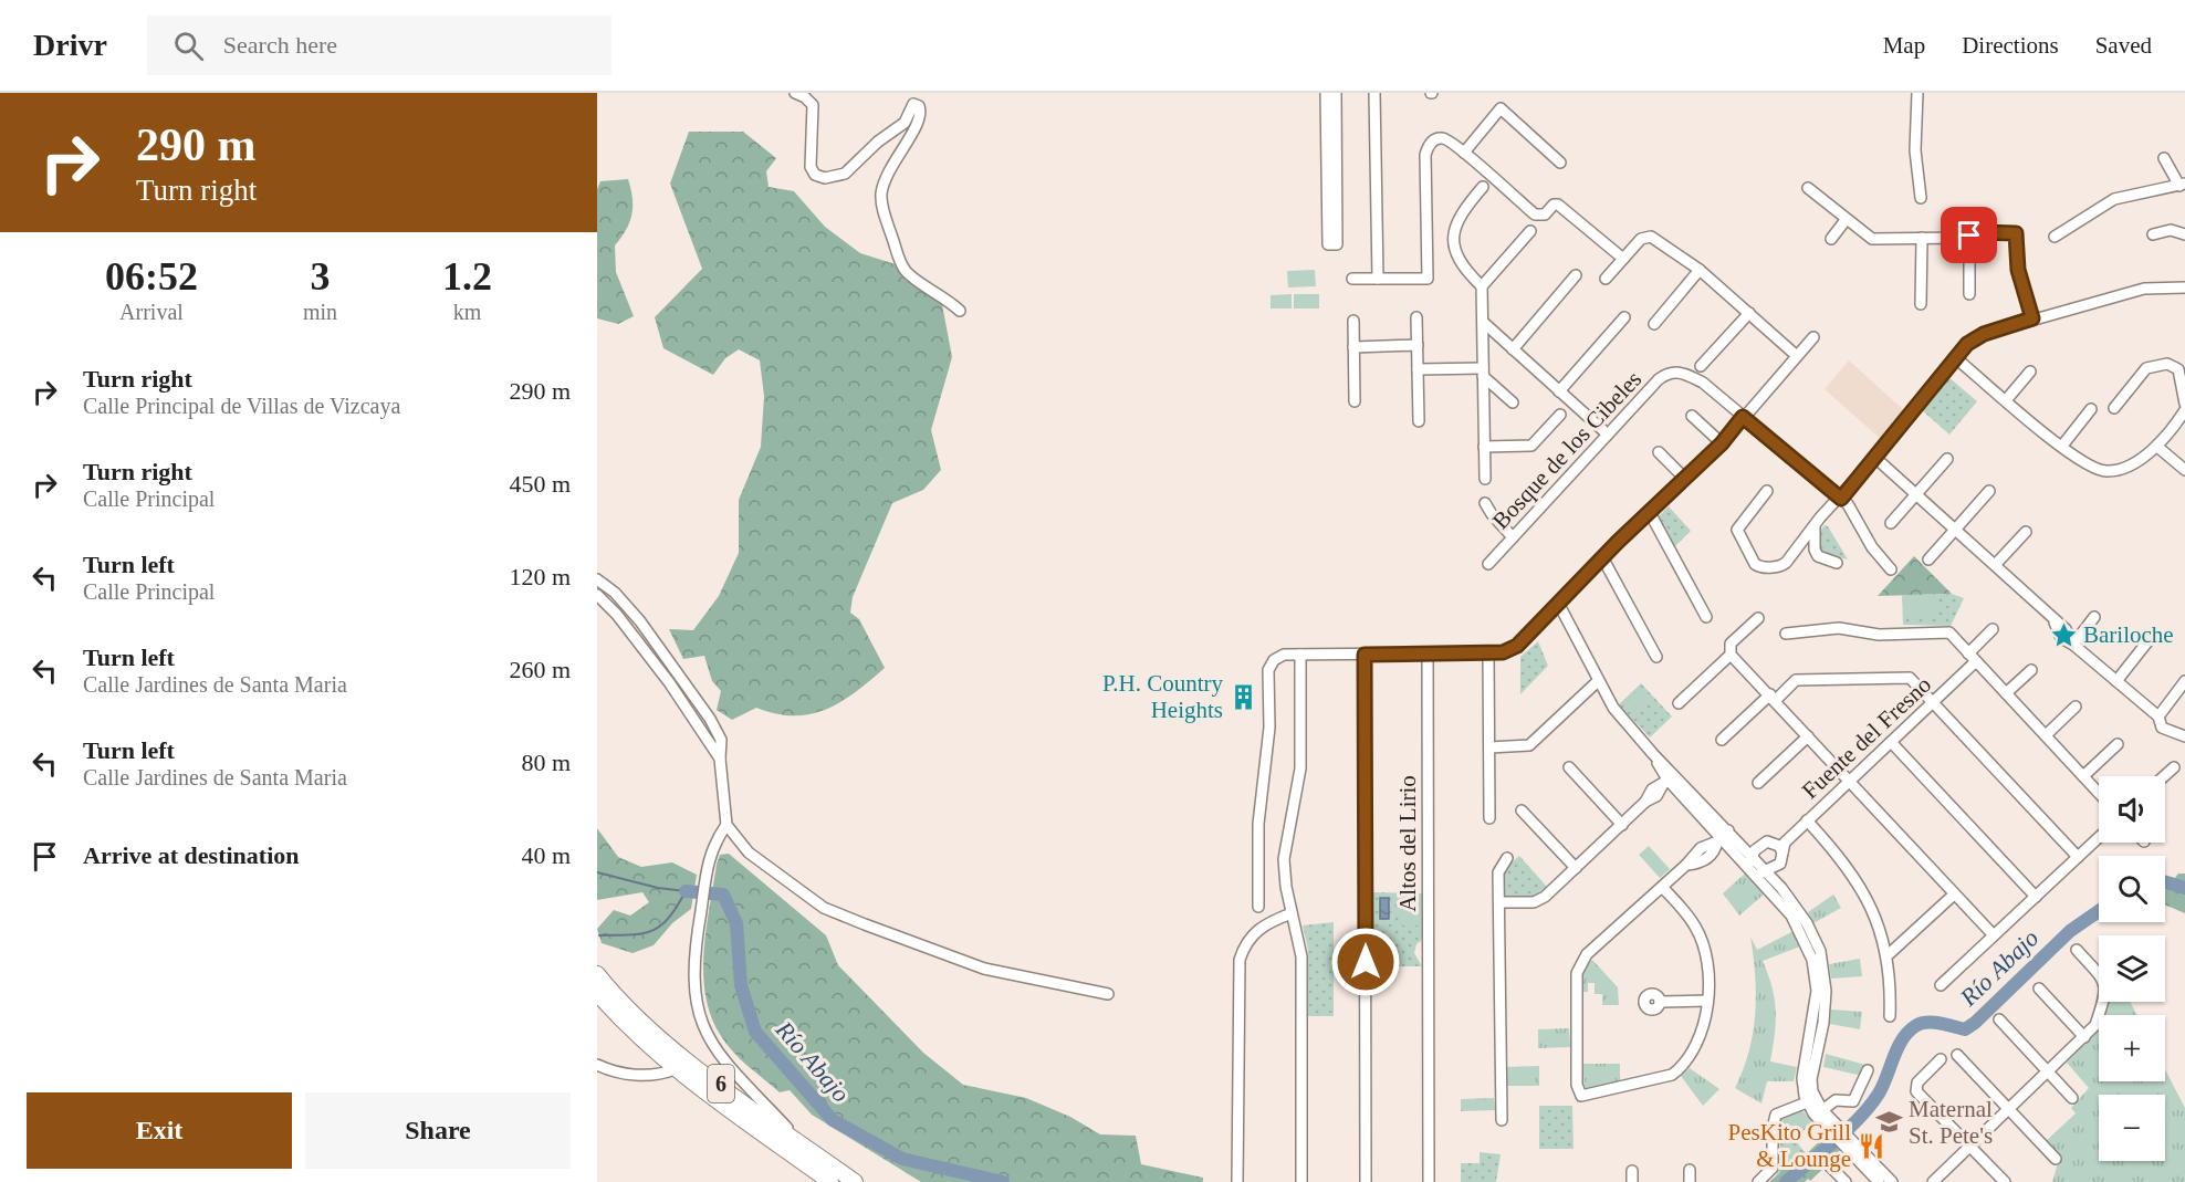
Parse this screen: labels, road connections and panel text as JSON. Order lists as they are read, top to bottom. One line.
{"streets":{"highway":["6"],"street":["Bosque de los Cibeles","Fuente del Fresno","Altos del Lirio"]},"water":["Río Abajo"],"places":{"place":["Bariloche"],"building":["P.H. Country Heights"],"school or university":["Maternal St. Pete's"],"restaurant":["PesKito Grill & Lounge"]},"page":{"header":"Drivr","search":"Search here","nav":["Map","Directions","Saved"],"turn":["290 m","Turn right"],"eta":["06:52","Arrival","3","min","1.2","km"],"list":[{"name":"Turn right","note":"Calle Principal de Villas de Vizcaya","value":"290 m"},{"name":"Turn right","note":"Calle Principal","value":"450 m"},{"name":"Turn left","note":"Calle Principal","value":"120 m"},{"name":"Turn left","note":"Calle Jardines de Santa Maria","value":"260 m"},{"name":"Turn left","note":"Calle Jardines de Santa Maria","value":"80 m"},{"name":"Arrive at destination","value":"40 m"}],"map_buttons":["+","−"],"buttons":["Exit","Share"]}}
